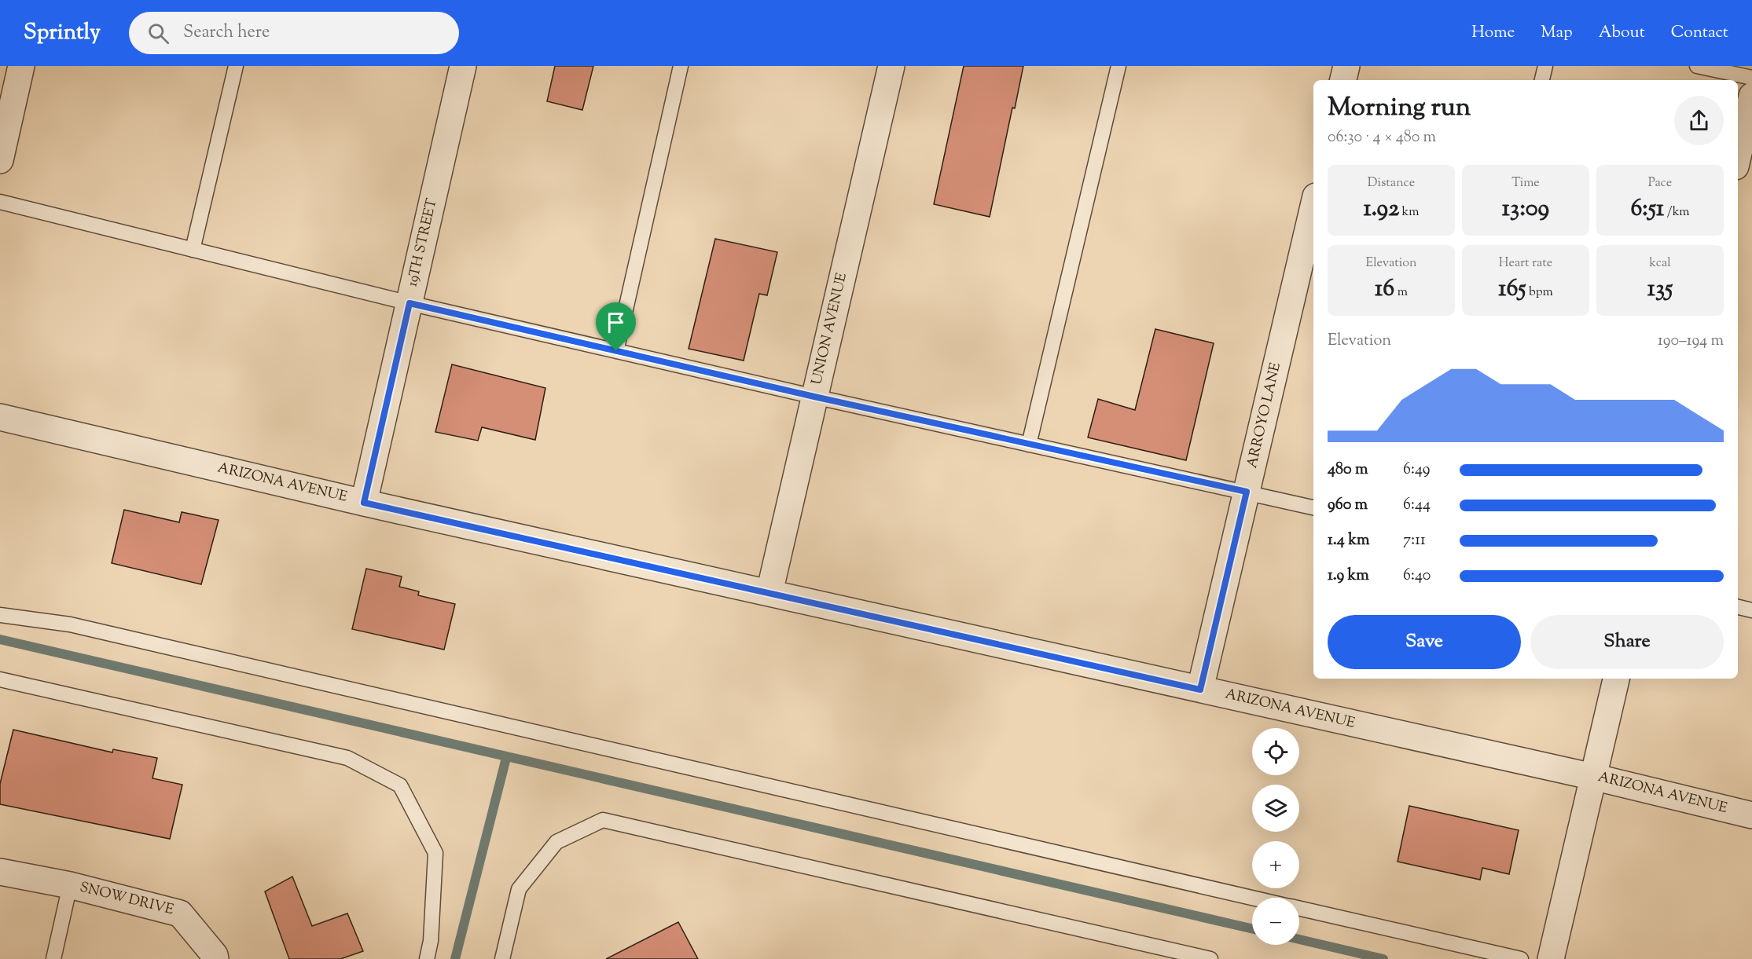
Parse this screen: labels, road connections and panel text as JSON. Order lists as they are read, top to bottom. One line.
{"streets":{"street":["19TH STREET","UNION AVENUE","ARROYO LANE","ARIZONA AVENUE","SNOW DRIVE"]},"crossings":[["19TH STREET","ARIZONA AVENUE"],["UNION AVENUE","ARIZONA AVENUE"],["ARROYO LANE","ARIZONA AVENUE"]],"page":{"header":"Sprintly","search":"Search here","nav":["Home","Map","About","Contact"],"heading":["Morning run","06:30 · 4 × 480 m"],"stats":[["Distance","1.92 km"],["Time","13:09"],["Pace","6:51 /km"],["Elevation","16 m"],["Heart rate","165 bpm"],["kcal","135"]],"chart":["Elevation","190–194 m"],"list":[{"name":"480 m","note":"6:49"},{"name":"960 m","note":"6:44"},{"name":"1.4 km","note":"7:11"},{"name":"1.9 km","note":"6:40"}],"buttons":["Save","Share"],"map_buttons":["+","−"]}}
